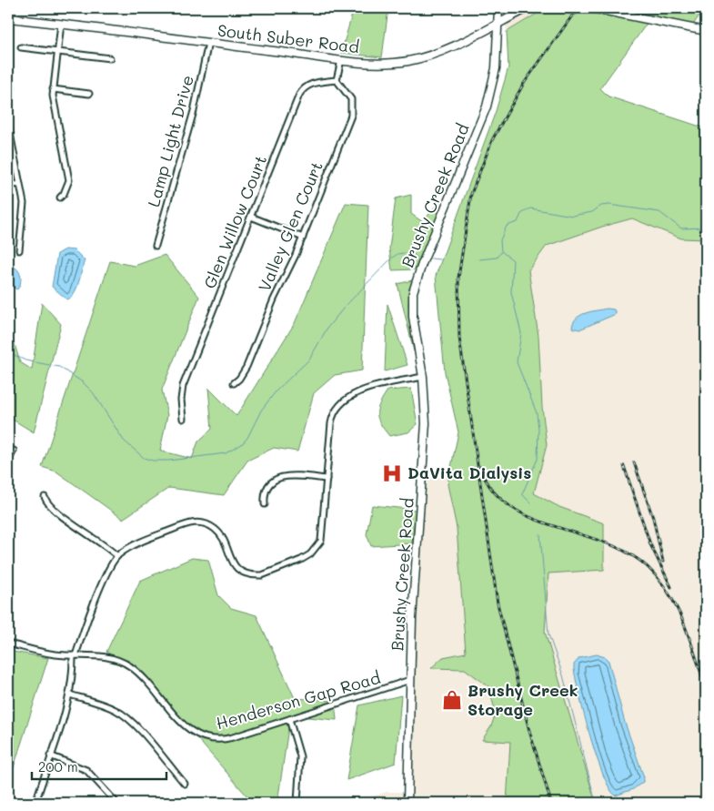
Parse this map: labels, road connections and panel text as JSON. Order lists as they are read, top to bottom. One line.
{"streets":{"main road":["South Suber Road","Brushy Creek Road"],"street":["Lamp Light Drive","Glen Willow Court","Valley Glen Court","Henderson Gap Road"]},"crossings":[["South Suber Road","Lamp Light Drive"],["South Suber Road","Brushy Creek Road"],["Brushy Creek Road","Henderson Gap Road"],["Glen Willow Court","Valley Glen Court"]],"places":{"hospital":["DaVita Dialysis"],"shop":["Brushy Creek Storage"]},"scale_bar":"200 m"}
